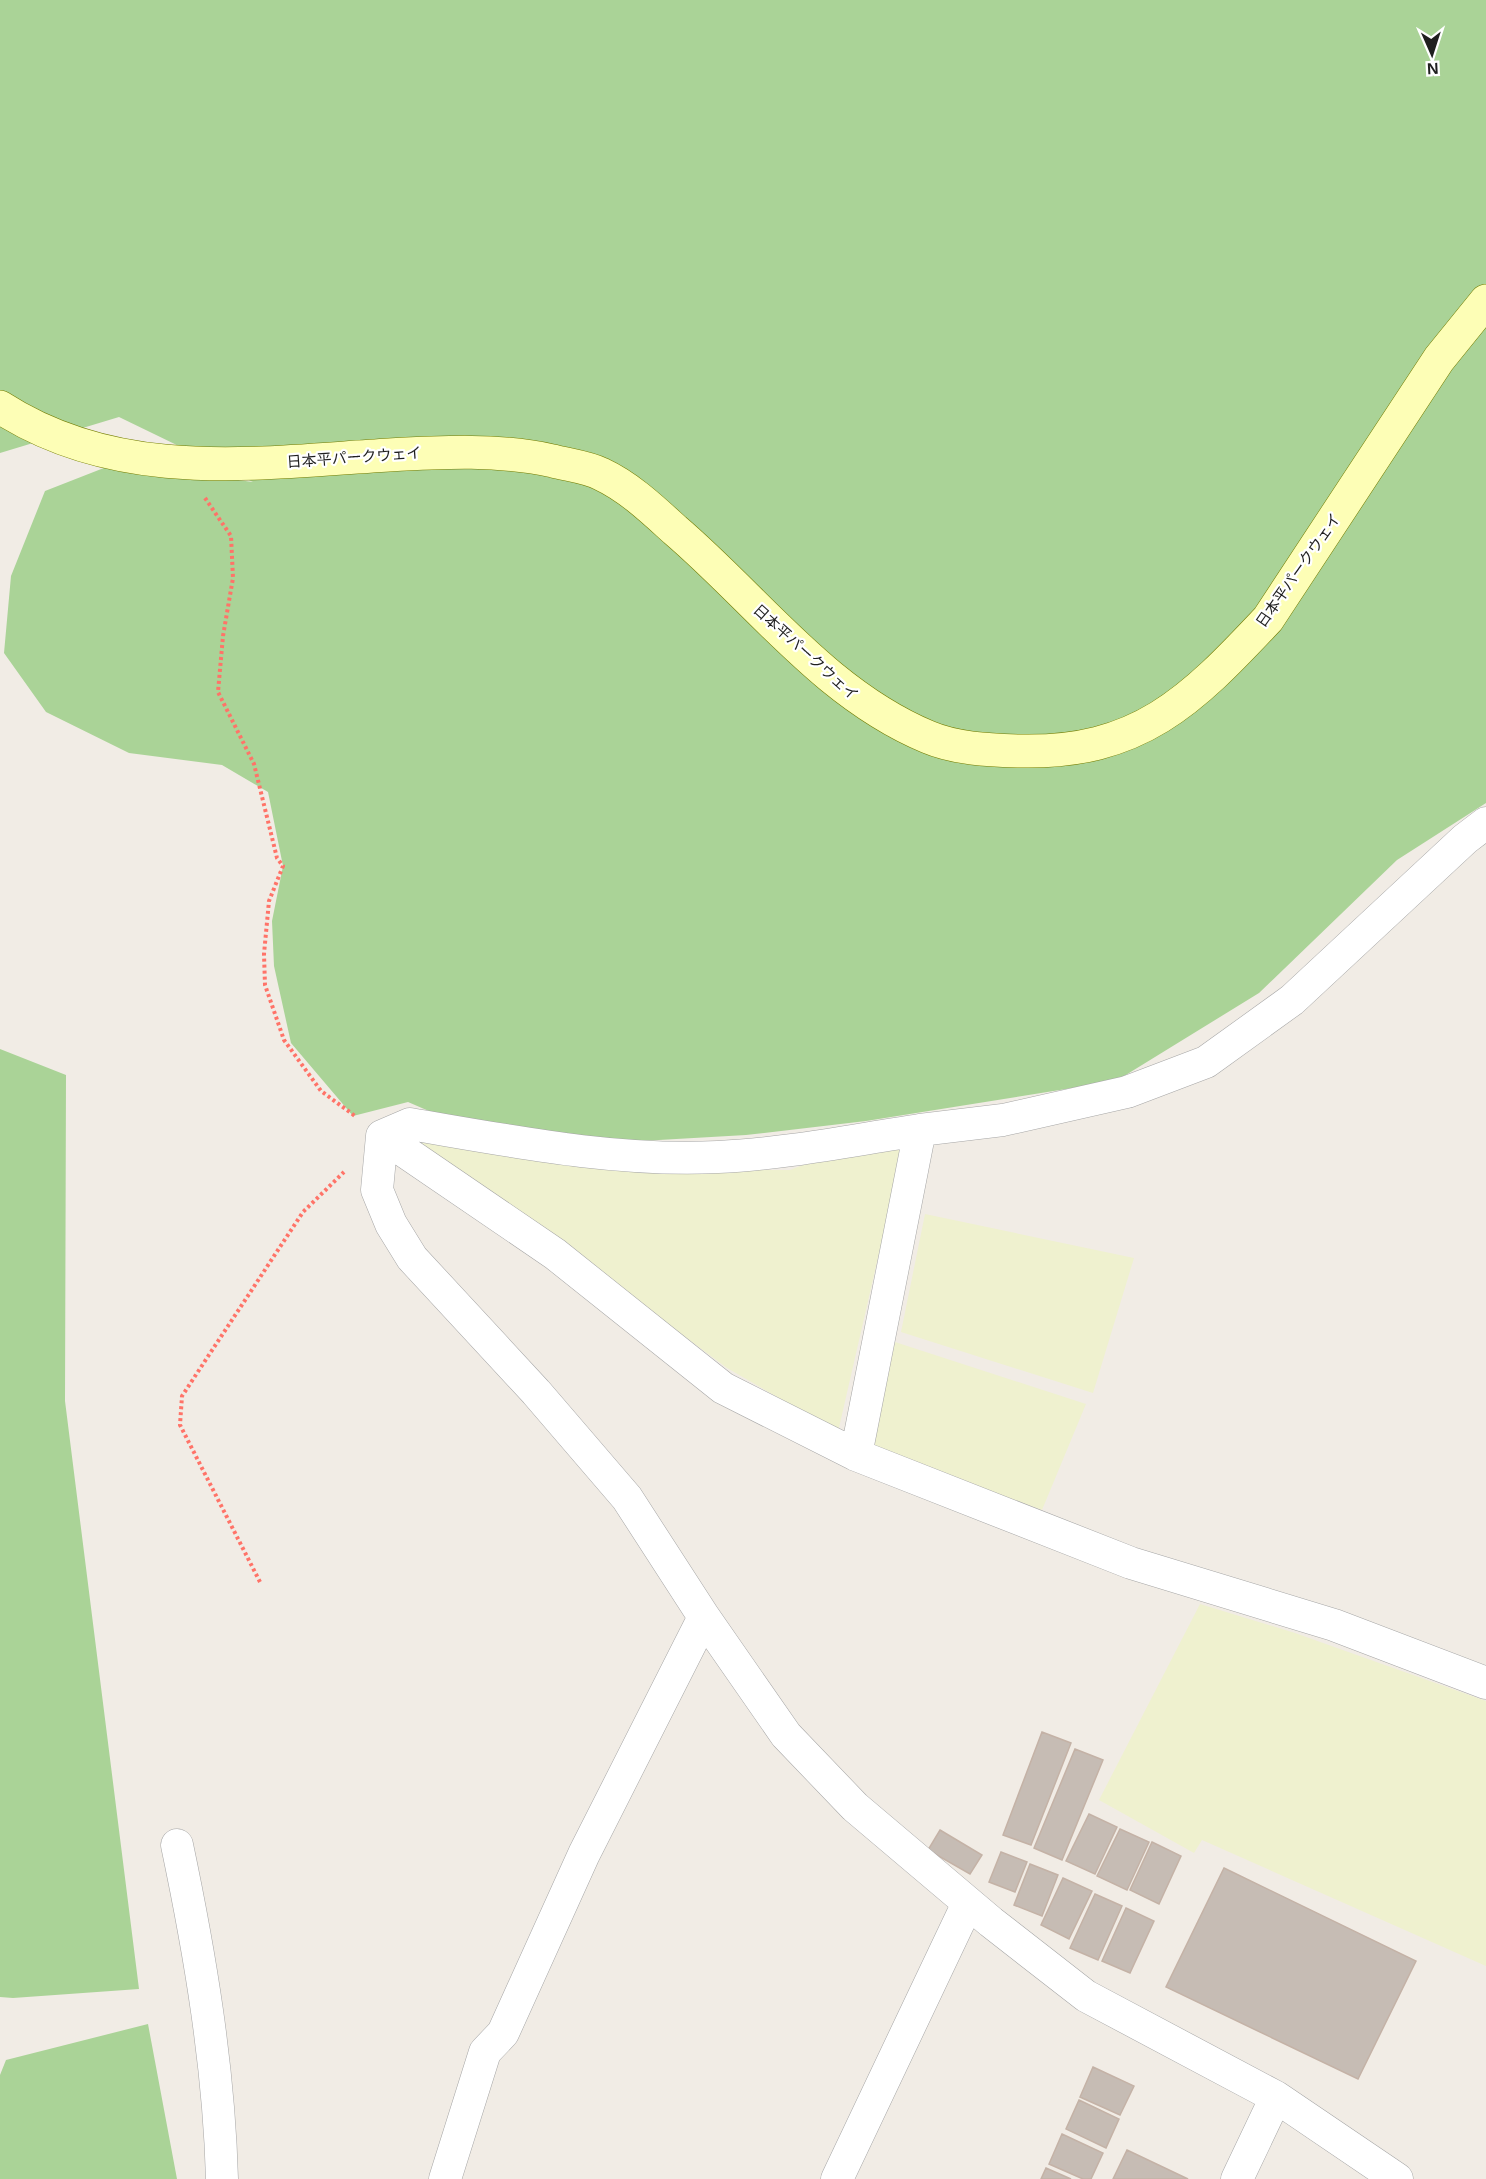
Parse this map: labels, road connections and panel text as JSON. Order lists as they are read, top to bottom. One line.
{"streets":{"street":["日本平パークウェイ"]},"north":"bottom"}
